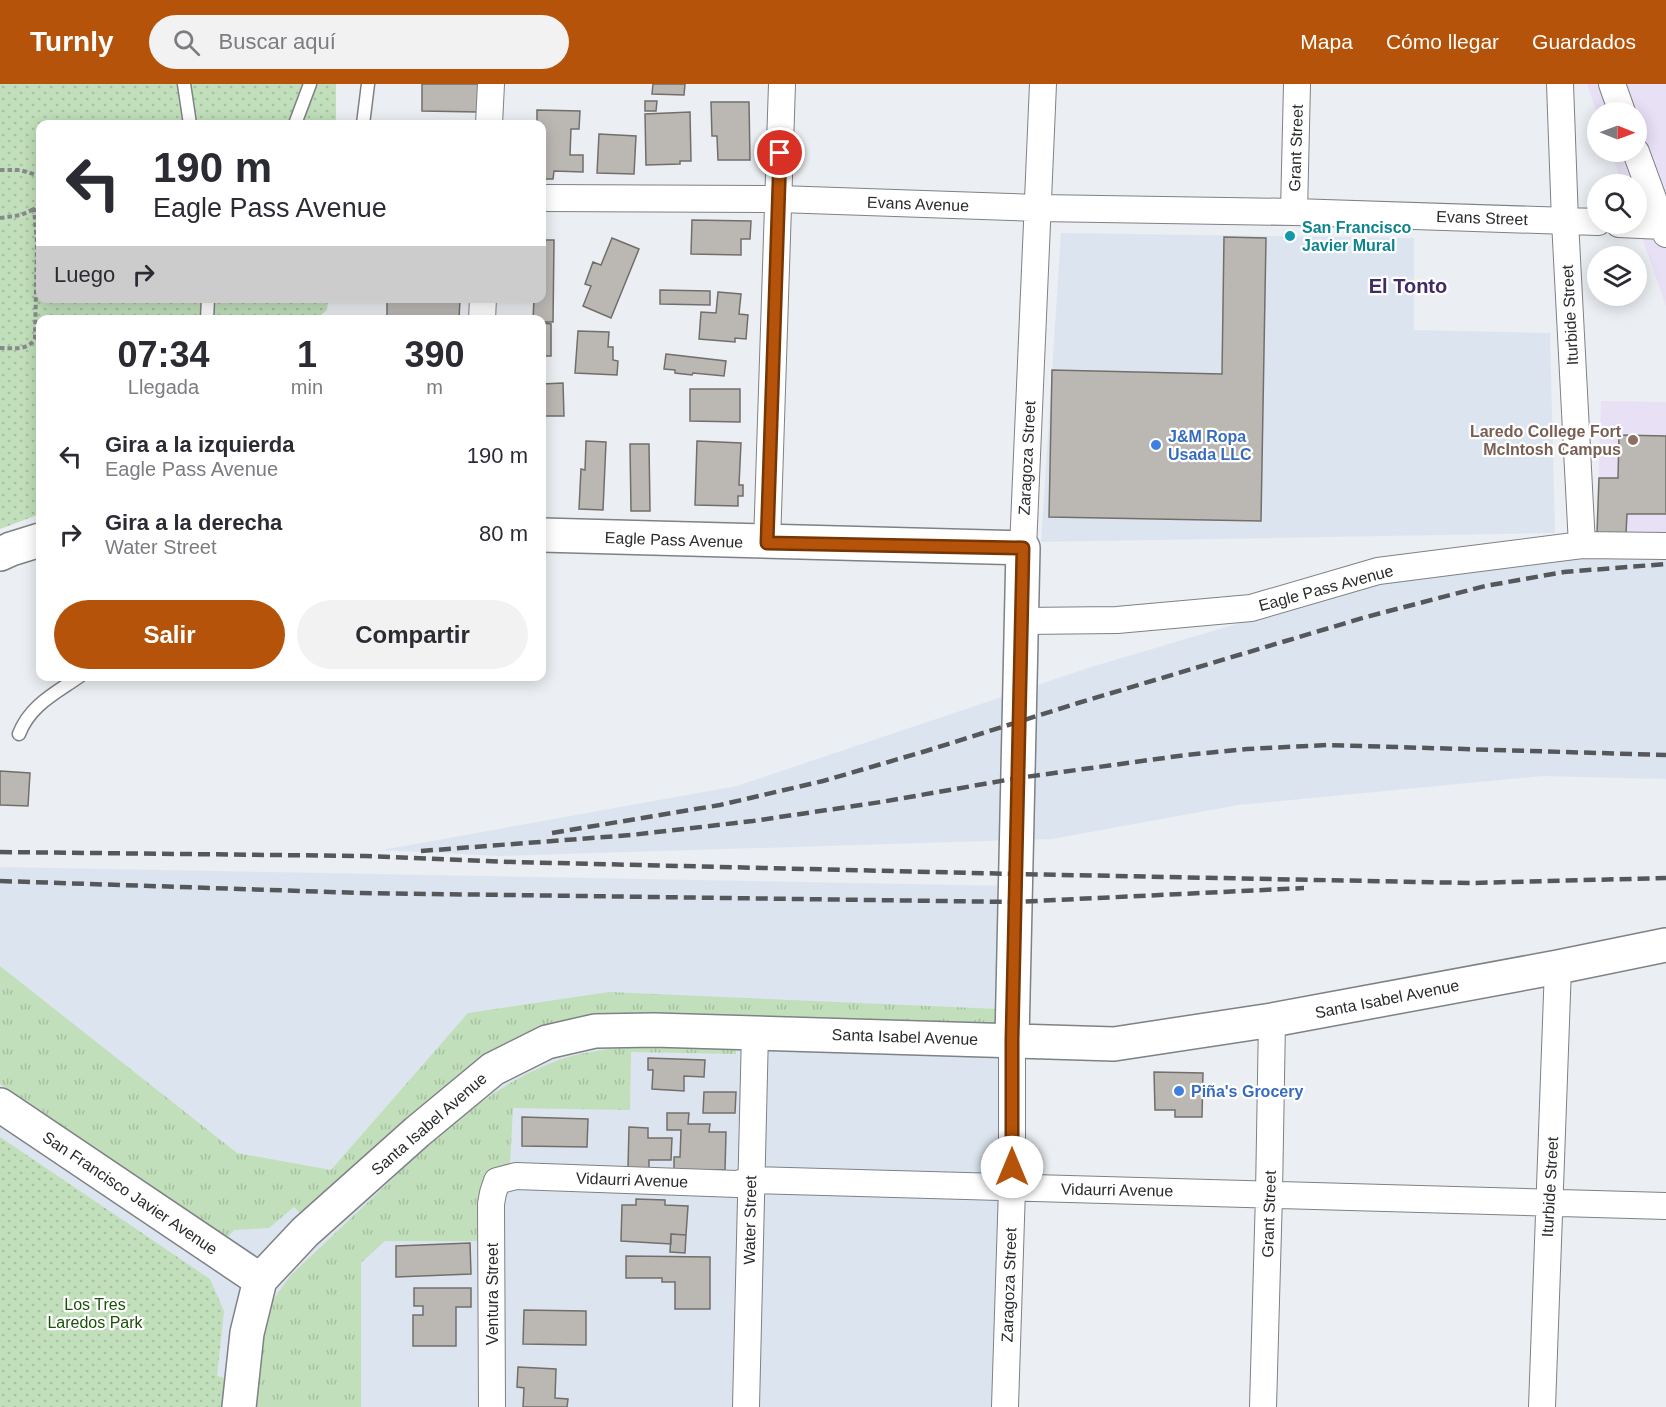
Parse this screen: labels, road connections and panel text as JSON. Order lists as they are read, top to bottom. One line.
{"streets":{"main road":["Zaragoza Street","Eagle Pass Avenue","Santa Isabel Avenue","San Francisco Javier Avenue"],"street":["Grant Street","Evans Avenue","Evans Street","Iturbide Street","Vidaurri Avenue","Water Street","Ventura Street"]},"crossings":[["Grant Street","Evans Avenue"],["Grant Street","Evans Street"],["Grant Street","Santa Isabel Avenue"],["Grant Street","Vidaurri Avenue"],["Evans Avenue","Evans Street"],["Evans Avenue","Zaragoza Street"],["Evans Street","Iturbide Street"],["Iturbide Street","Eagle Pass Avenue"],["Iturbide Street","Santa Isabel Avenue"],["Iturbide Street","Vidaurri Avenue"],["Zaragoza Street","Eagle Pass Avenue"],["Zaragoza Street","Santa Isabel Avenue"],["Zaragoza Street","Vidaurri Avenue"],["Santa Isabel Avenue","San Francisco Javier Avenue"],["Santa Isabel Avenue","Water Street"],["Vidaurri Avenue","Water Street"],["Vidaurri Avenue","Ventura Street"]],"districts":["El Tonto"],"parks":["Los Tres Laredos Park"],"places":["San Francisco Javier Mural","Laredo College Fort McIntosh Campus","J&M Ropa Usada LLC","Piña's Grocery"],"north":"right","page":{"header":"Turnly","search":"Buscar aquí","nav":["Mapa","Cómo llegar","Guardados"],"turn":["190 m","Eagle Pass Avenue"],"then":"Luego","eta":["07:34","Llegada","1","min","390","m"],"list":[{"name":"Gira a la izquierda","note":"Eagle Pass Avenue","value":"190 m"},{"name":"Gira a la derecha","note":"Water Street","value":"80 m"}],"buttons":["Salir","Compartir"]}}
